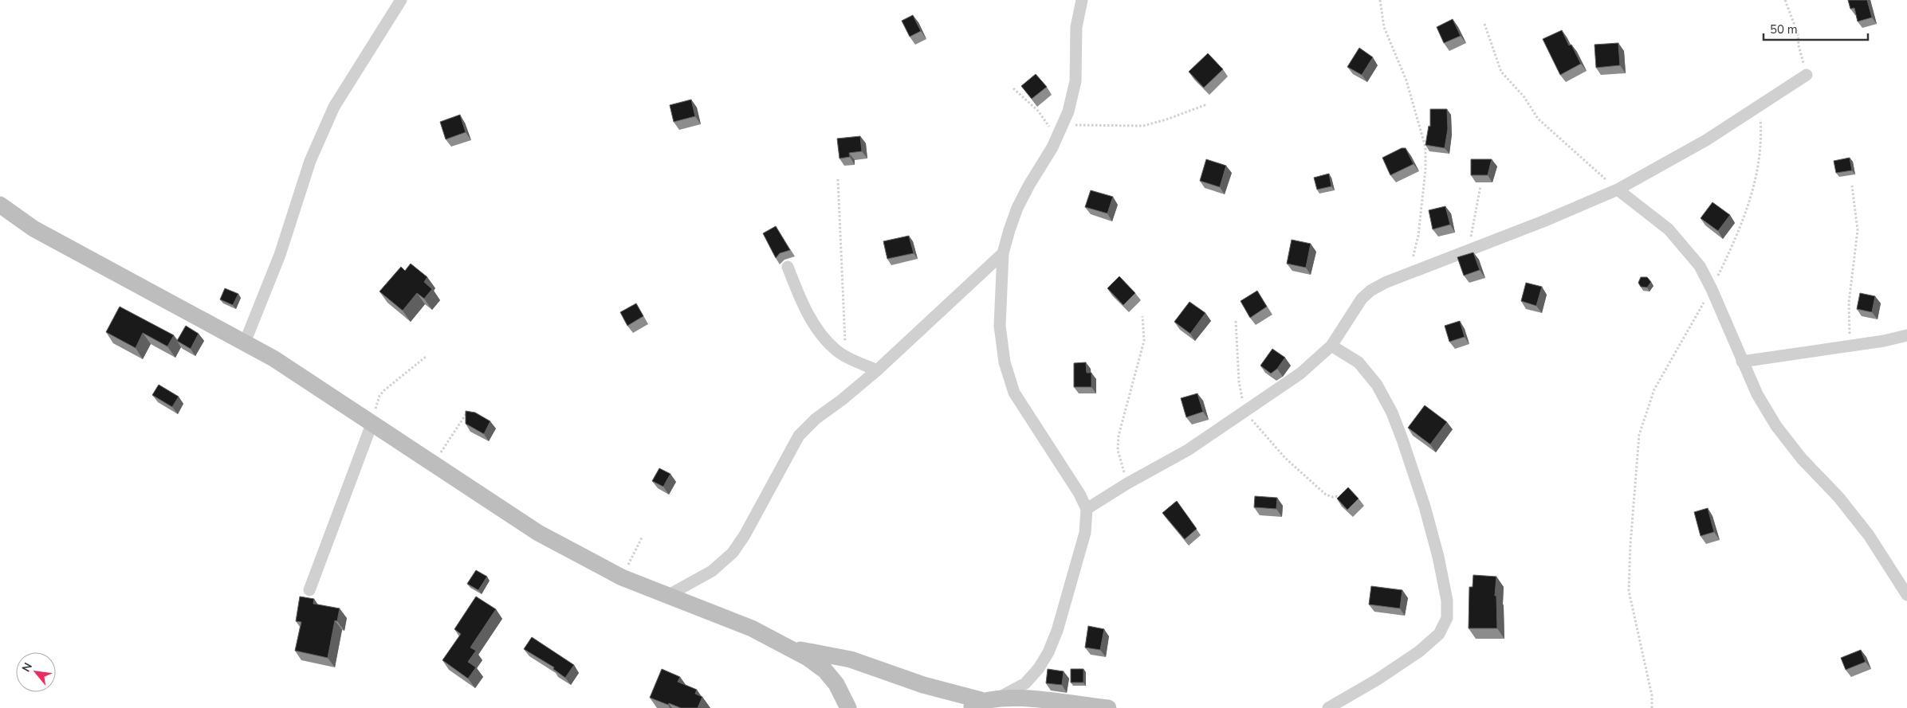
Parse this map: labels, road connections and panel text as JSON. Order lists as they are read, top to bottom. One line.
{"scale_bar":"50 m","north":"top left"}
